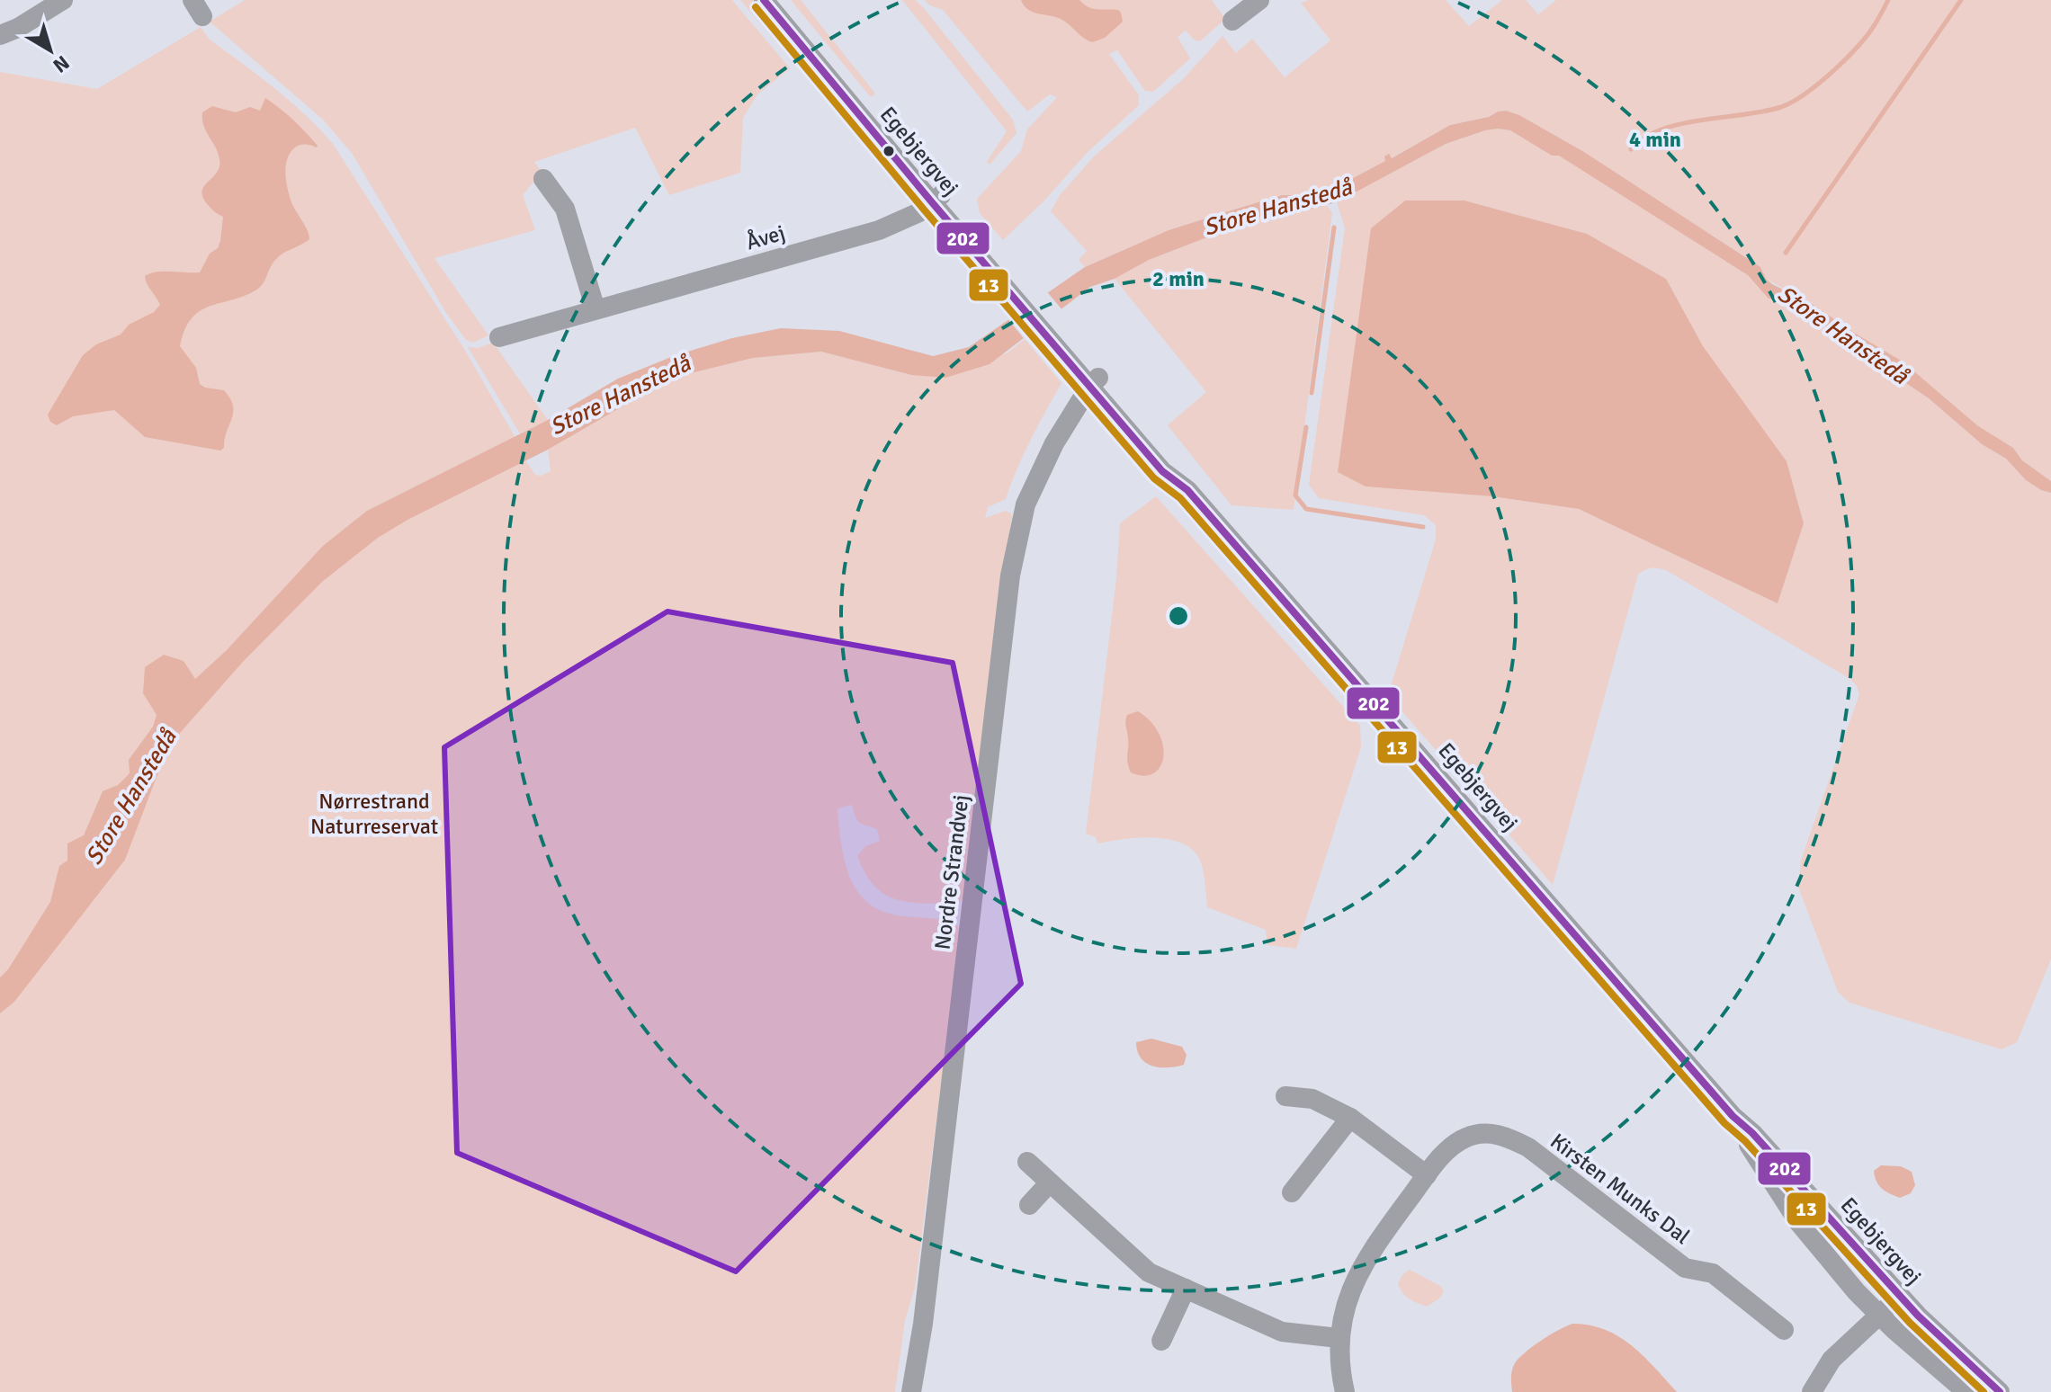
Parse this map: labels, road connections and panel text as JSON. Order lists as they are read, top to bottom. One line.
{"streets":{"street":["Egebjergvej","Åvej","Nordre Strandvej","Kirsten Munks Dal"]},"crossings":[["Egebjergvej","Åvej"],["Egebjergvej","Nordre Strandvej"]],"water":["Store Hanstedå"],"parks":["Nørrestrand Naturreservat"],"lines":["transit line 202","transit line 13"],"north":"bottom right","rings":["4 min","2 min"]}
